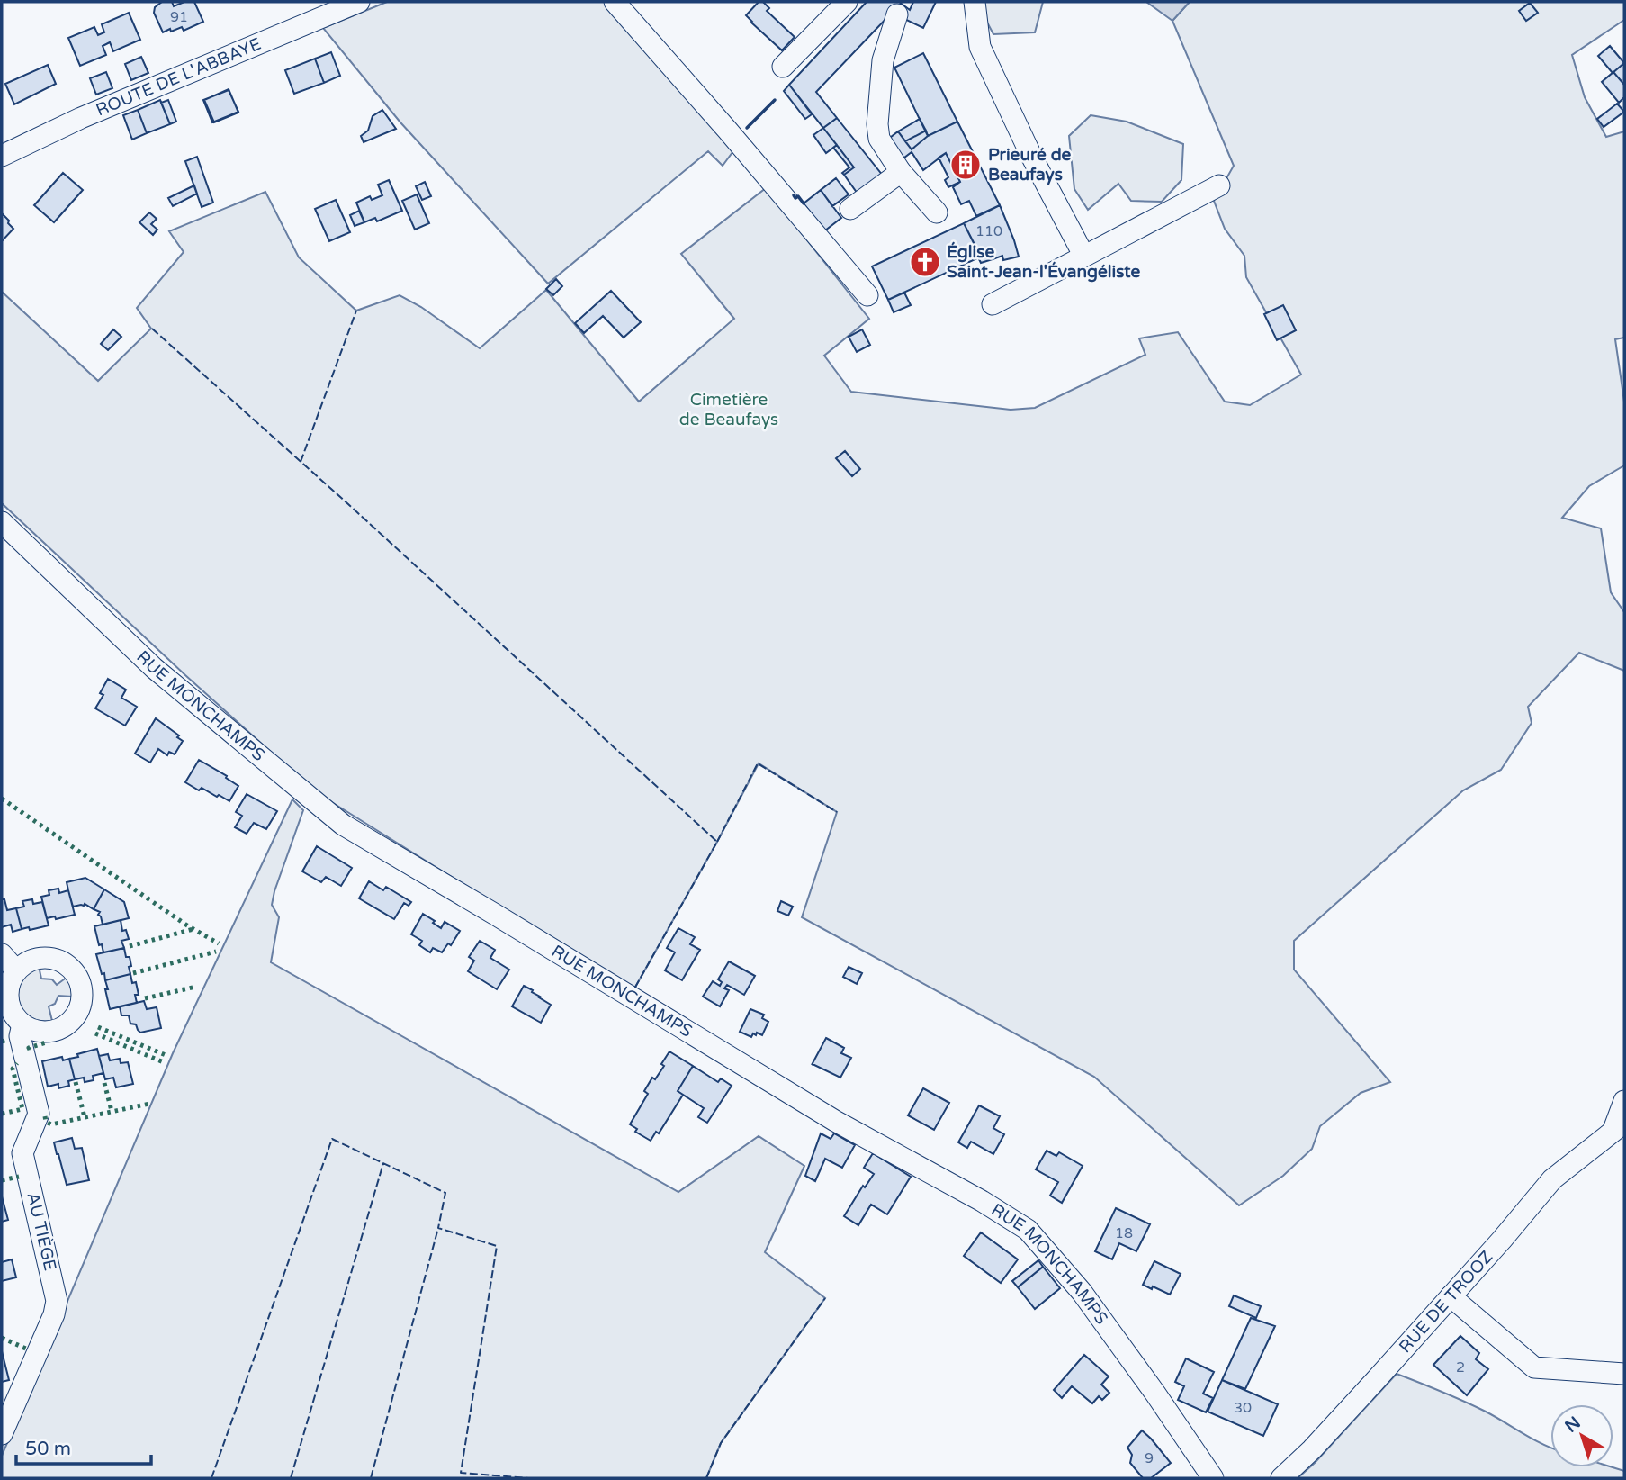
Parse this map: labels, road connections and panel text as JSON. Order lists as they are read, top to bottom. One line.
{"streets":{"street":["ROUTE DE L'ABBAYE","RUE MONCHAMPS","AU TIÈGE","RUE DE TROOZ"]},"parks":["Cimetière de Beaufays"],"places":{"building":["Prieuré de Beaufays"],"church":["Église Saint-Jean-l'Évangéliste"]},"house_numbers":["91","110","18","2","30","9"],"scale_bar":"50 m","north":"top left"}
